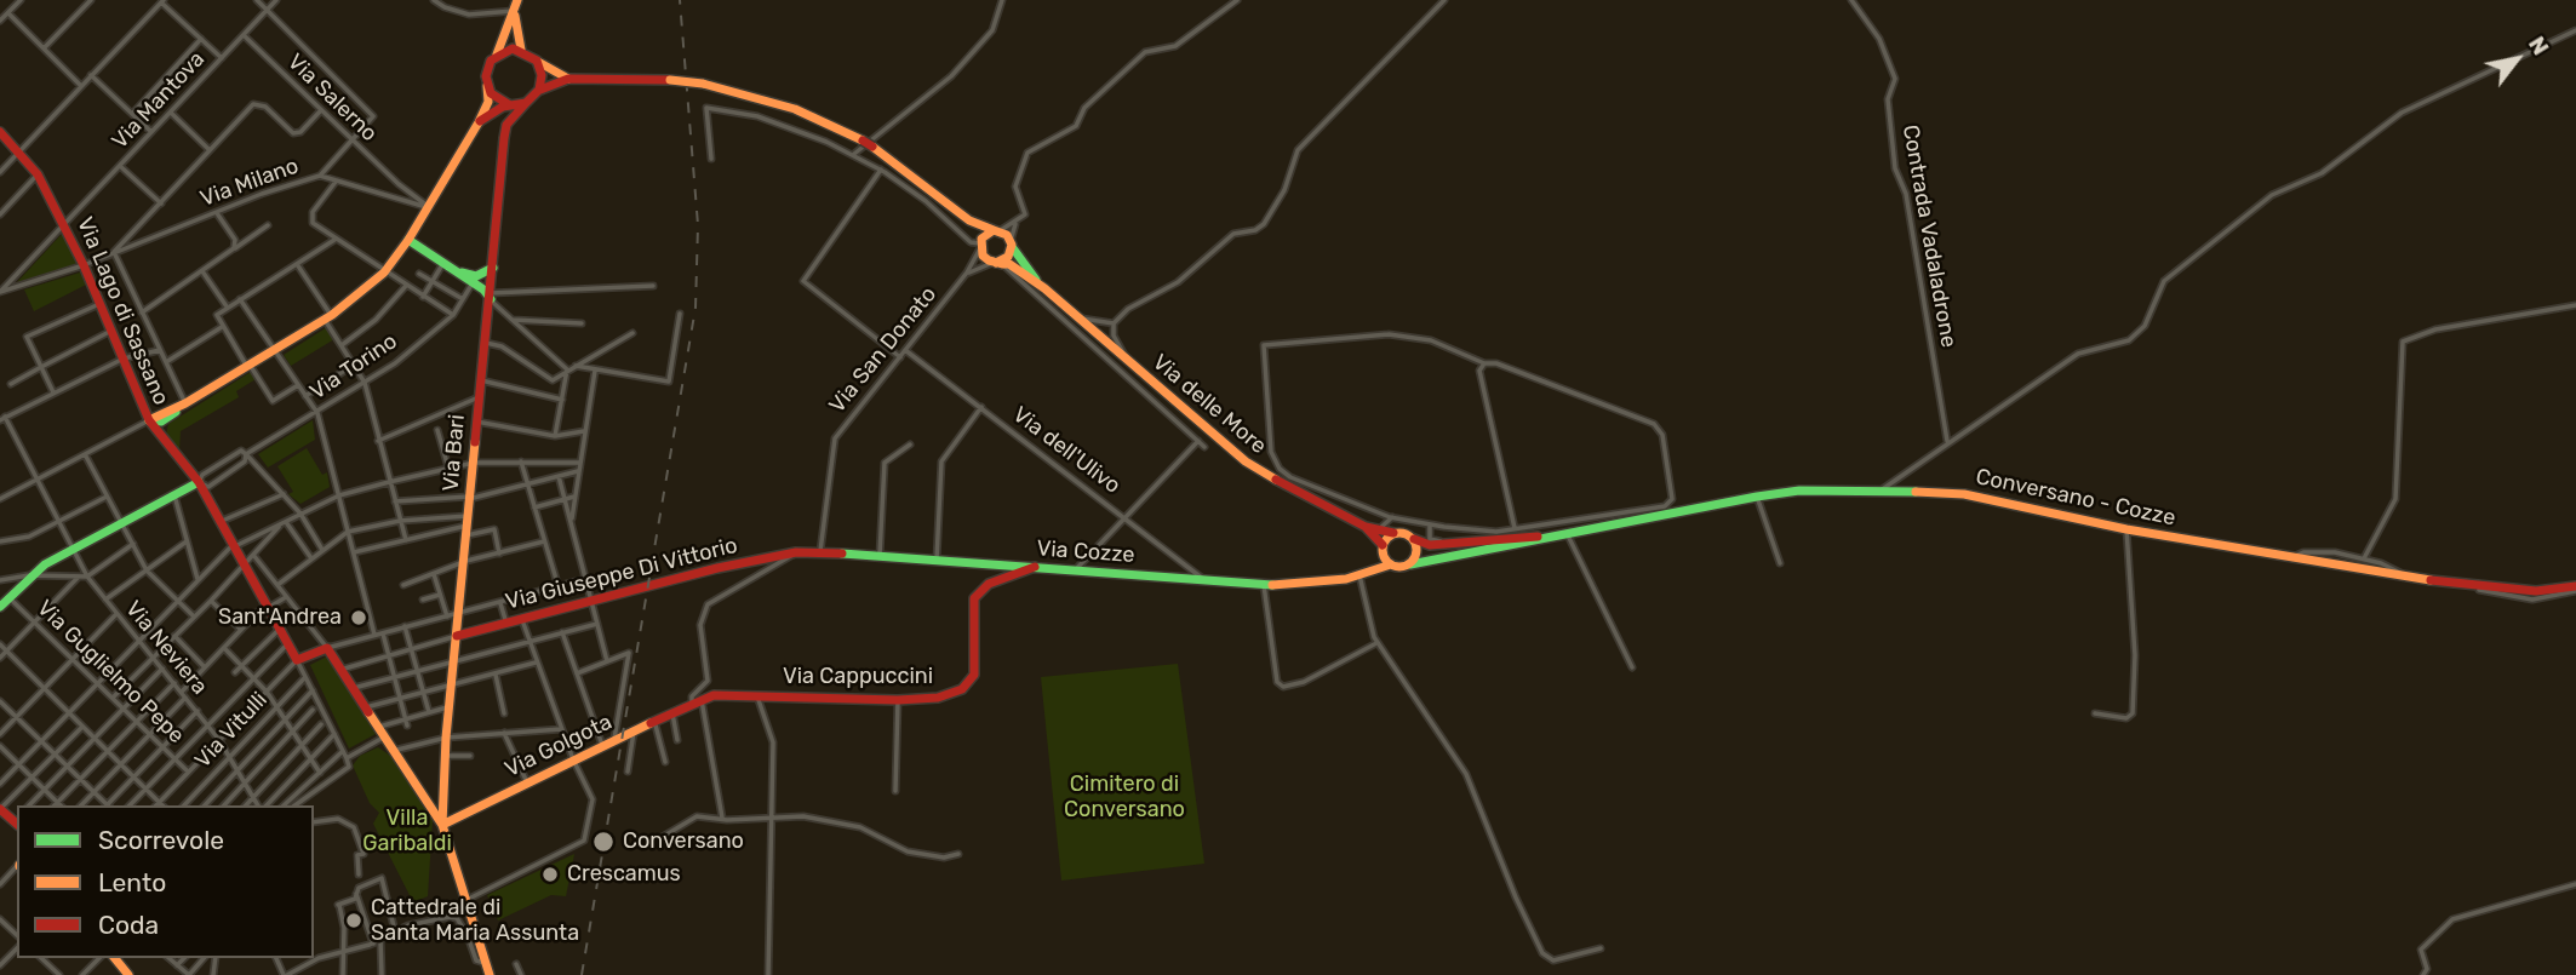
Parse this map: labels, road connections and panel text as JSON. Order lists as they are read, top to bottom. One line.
{"streets":{"main road":["Via Lago di Sassano","Via delle More","Via Bari","Conversano - Cozze","Via Cozze","Via Giuseppe Di Vittorio","Via Cappuccini","Via Golgota"],"street":["Via Salerno","Via Mantova","Via Milano","Contrada Vadaladrone","Via San Donato","Via Torino","Via dell'Ulivo","Via Neviera","Via Guglielmo Pepe","Via Vitulli"]},"crossings":[["Via Salerno","Via Mantova"],["Via Salerno","Via Milano"],["Via Mantova","Via Milano"],["Via Mantova","Via Lago di Sassano"],["Via Milano","Via Lago di Sassano"],["Via San Donato","Via dell'Ulivo"],["Via San Donato","Via Cozze"],["Via Torino","Via Bari"],["Via dell'Ulivo","Via Cozze"],["Via Bari","Via Giuseppe Di Vittorio"],["Via Bari","Via Golgota"],["Via Cozze","Via Giuseppe Di Vittorio"],["Via Cozze","Via Cappuccini"],["Via Neviera","Via Vitulli"],["Via Cappuccini","Via Golgota"]],"parks":["Cimitero di Conversano","Villa Garibaldi"],"places":["Sant'Andrea","Conversano","Crescamus","Cattedrale di Santa Maria Assunta"],"legend":["Scorrevole","Lento","Coda"],"north":"top right"}
